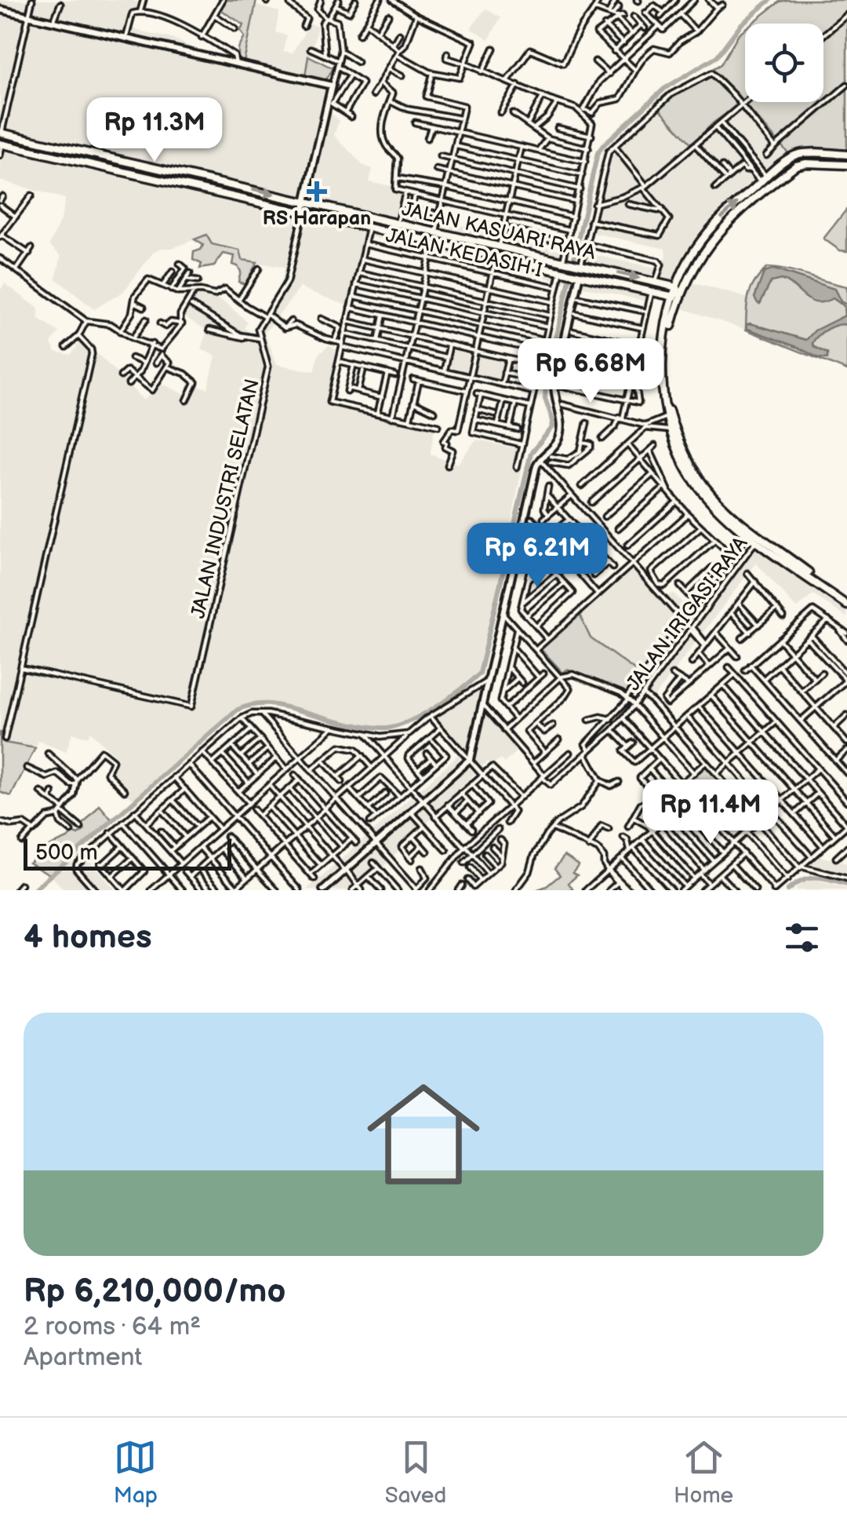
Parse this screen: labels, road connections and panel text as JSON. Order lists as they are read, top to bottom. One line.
{"streets":{"main road":["JALAN KASUARI RAYA"],"street":["JALAN KEDASIH I","JALAN INDUSTRI SELATAN","JALAN IRIGASI RAYA"]},"places":{"health":["RS Harapan"]},"scale_bar":"500 m","page":{"price":["Rp 11.3M","Rp 6.68M","Rp 6.21M","Rp 11.4M"],"scale":"500 m","heading":"4 homes","list":[{"name":"Rp 6,210,000/mo","note":"2 rooms · 64 m² · Apartment"}],"tabs":["Map","Saved","Home"]}}
